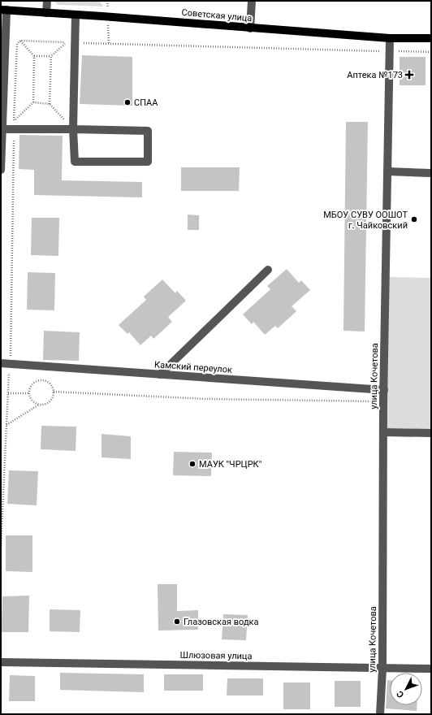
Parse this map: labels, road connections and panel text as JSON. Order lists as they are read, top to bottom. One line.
{"streets":{"main road":["Советская улица"],"street":["Камский переулок","улица Кочетова","Шлюзовая улица"]},"crossings":[["Советская улица","улица Кочетова"],["Камский переулок","улица Кочетова"],["улица Кочетова","Шлюзовая улица"]],"places":{"health":["Аптека №173"],"other":["СПАА","МБОУ СУВУ ООШОТ г. Чайковский","МАУК \"ЧРЦРК\"","Глазовская водка"]},"north":"bottom left"}
